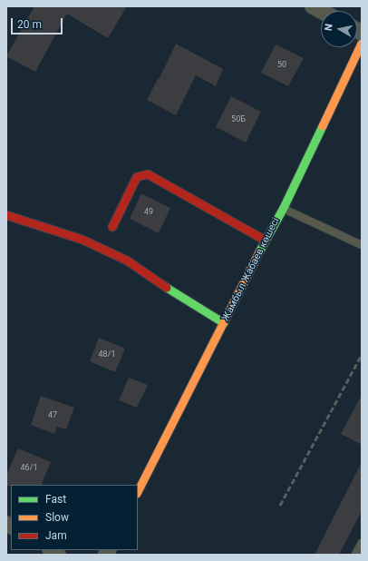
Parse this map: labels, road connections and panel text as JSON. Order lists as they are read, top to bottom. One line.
{"streets":{"street":["Жамбыл Жабаев көшесі"]},"house_numbers":["50","50Б","49","48/1","47","46/1"],"legend":["Fast","Slow","Jam"],"scale_bar":"20 m","north":"left"}
